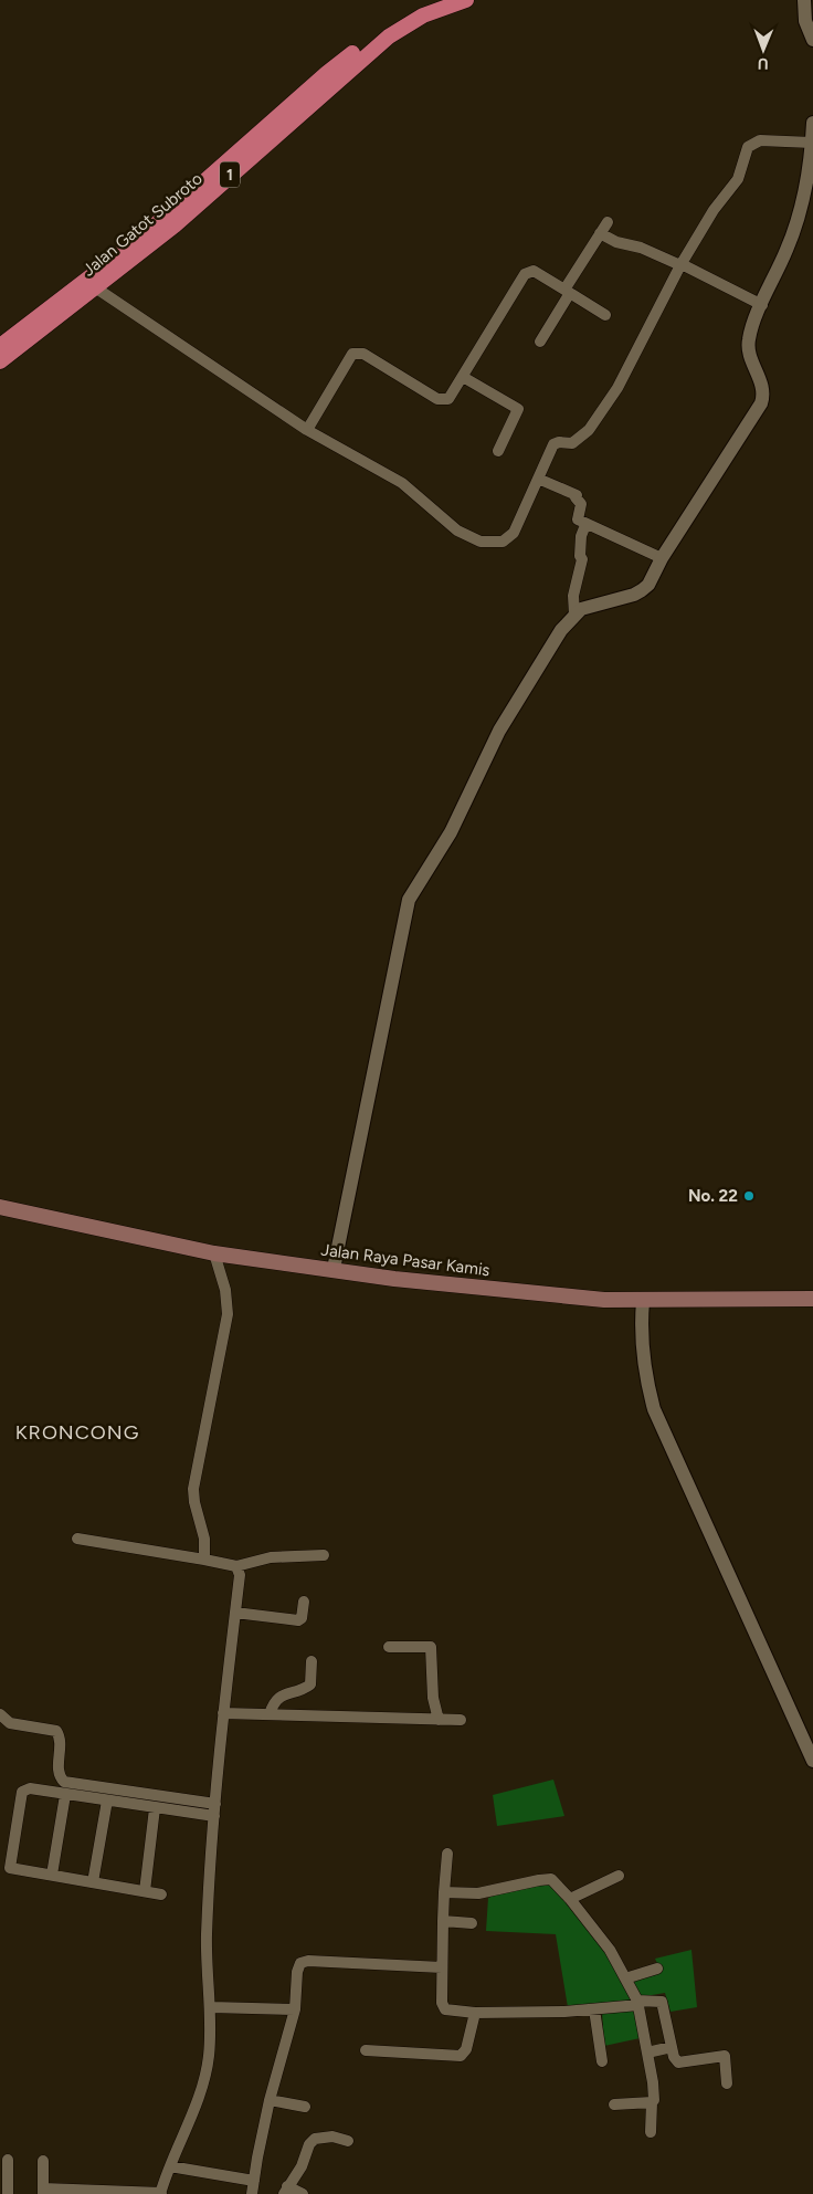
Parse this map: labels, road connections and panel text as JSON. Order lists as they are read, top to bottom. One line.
{"streets":{"highway":["1","Jalan Gatot Subroto"],"main road":["Jalan Raya Pasar Kamis"]},"districts":["KRONCONG"],"places":["No. 22"],"north":"bottom"}
